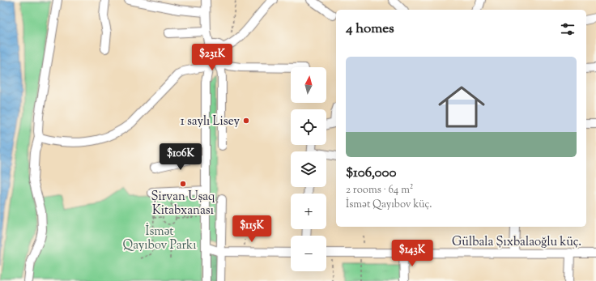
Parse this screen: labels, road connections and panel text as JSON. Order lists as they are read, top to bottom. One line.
{"streets":{"street":["Gülbala Şıxbalaoğlu küç."]},"parks":["İsmət Qayıbov Parkı"],"places":["1 saylı Lisey","Şirvan Uşaq Kitabxanası"],"north":"top","page":{"heading":"4 homes","price":["$231K","$106K","$115K","$143K"],"list":[{"name":"$106,000","note":"2 rooms · 64 m² · İsmət Qayıbov küç."}],"map_buttons":["+","−"]}}
